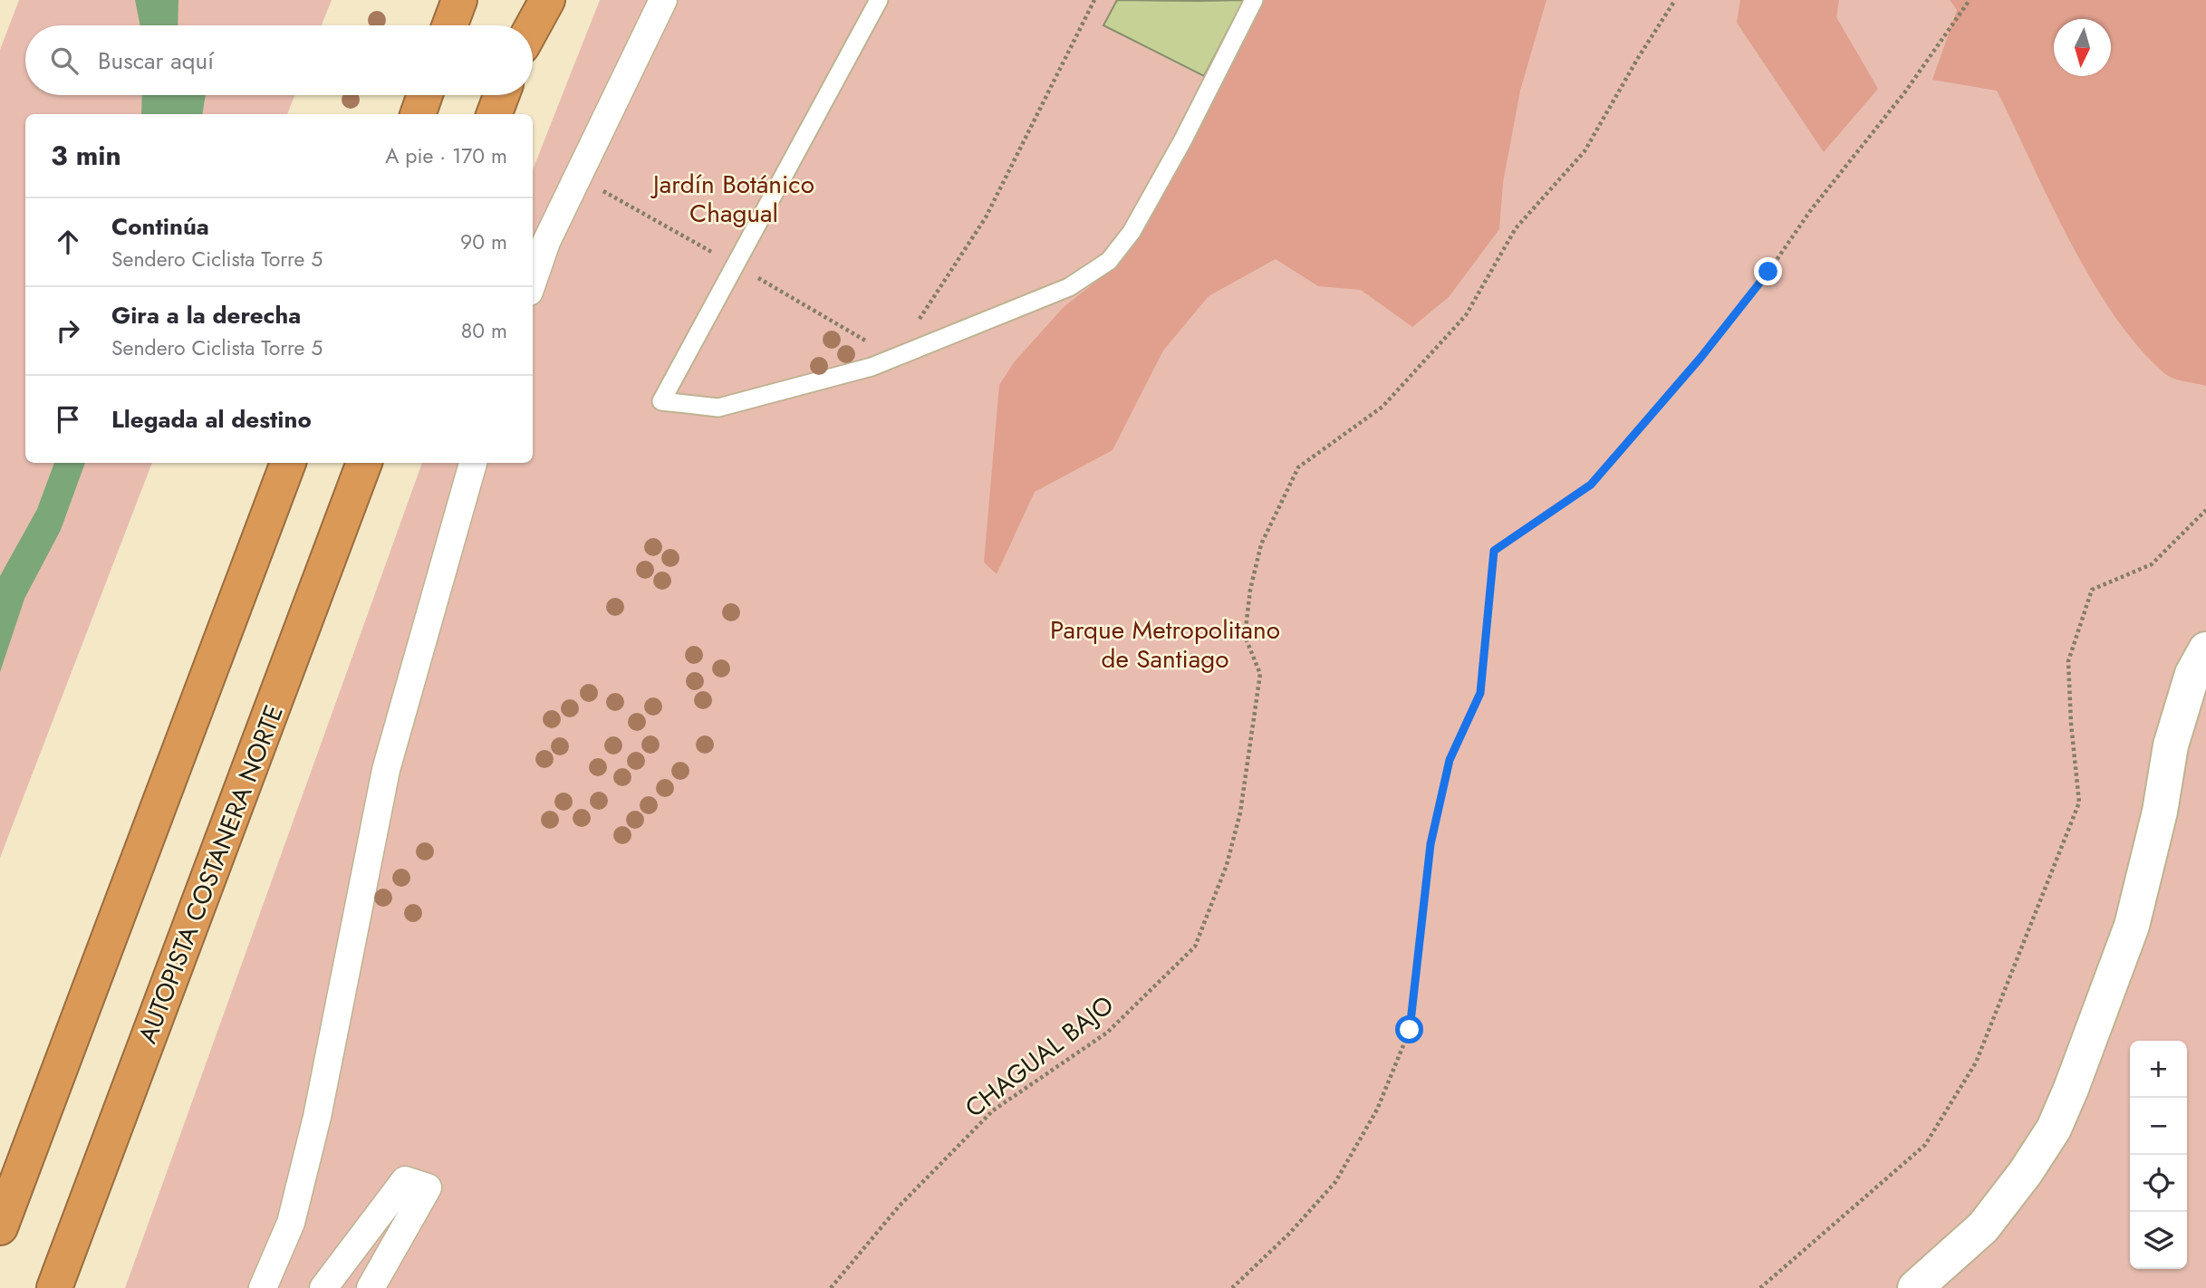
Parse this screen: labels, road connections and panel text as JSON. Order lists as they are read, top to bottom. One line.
{"streets":{"highway":["AUTOPISTA COSTANERA NORTE"],"path":["CHAGUAL BAJO"]},"parks":["Jardín Botánico Chagual","Parque Metropolitano de Santiago"],"north":"bottom","page":{"search":"Buscar aquí","heading":["3 min","A pie · 170 m"],"list":[["Continúa","Sendero Ciclista Torre 5","90 m"],["Gira a la derecha","Sendero Ciclista Torre 5","80 m"],"Llegada al destino"],"map_buttons":["+","−"]}}
